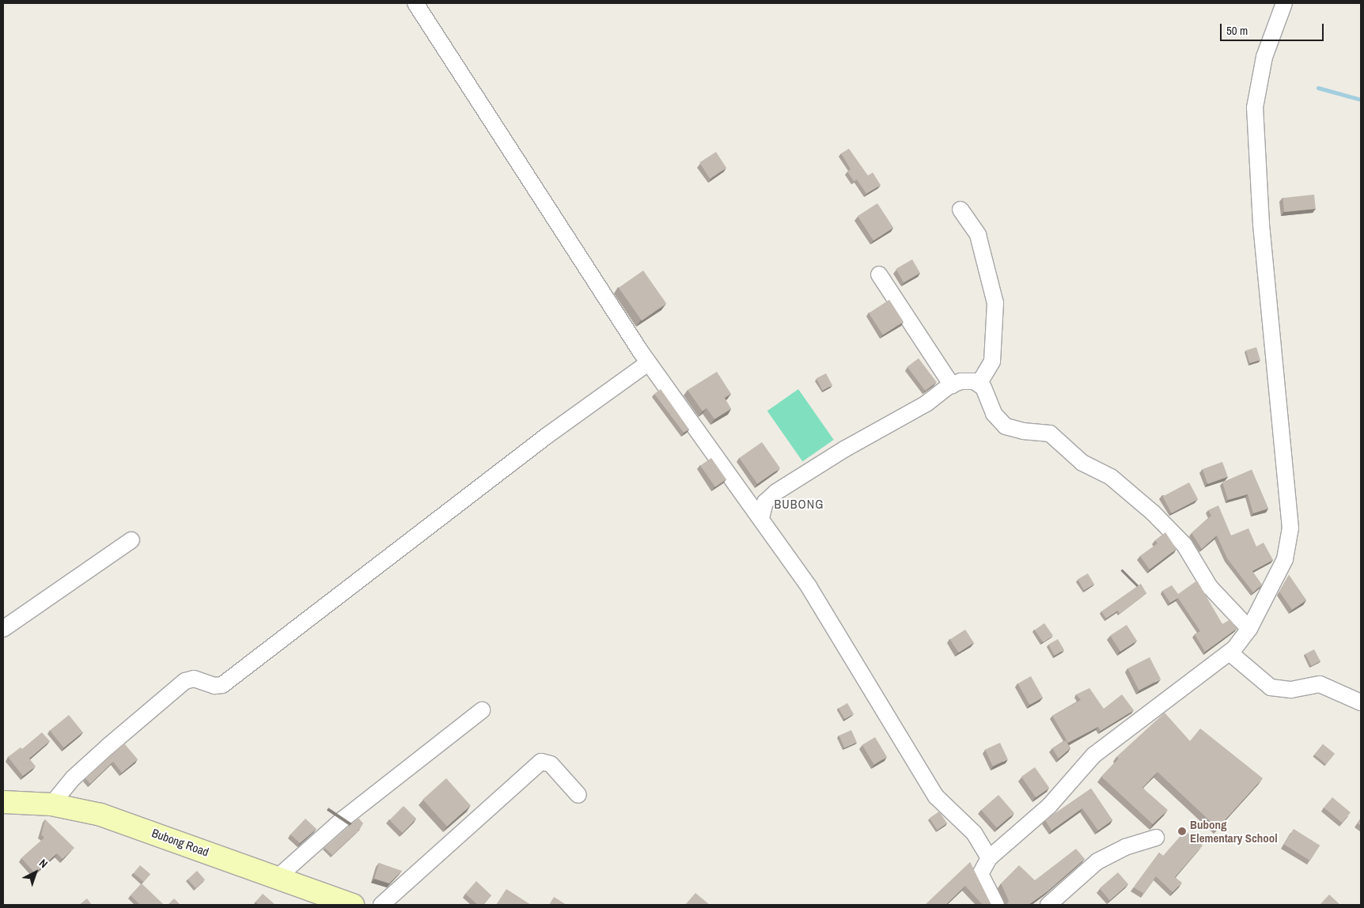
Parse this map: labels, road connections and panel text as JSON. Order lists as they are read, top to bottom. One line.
{"streets":{"main road":["Bubong Road"]},"districts":["BUBONG"],"places":["Bubong Elementary School"],"scale_bar":"50 m","north":"top right"}
